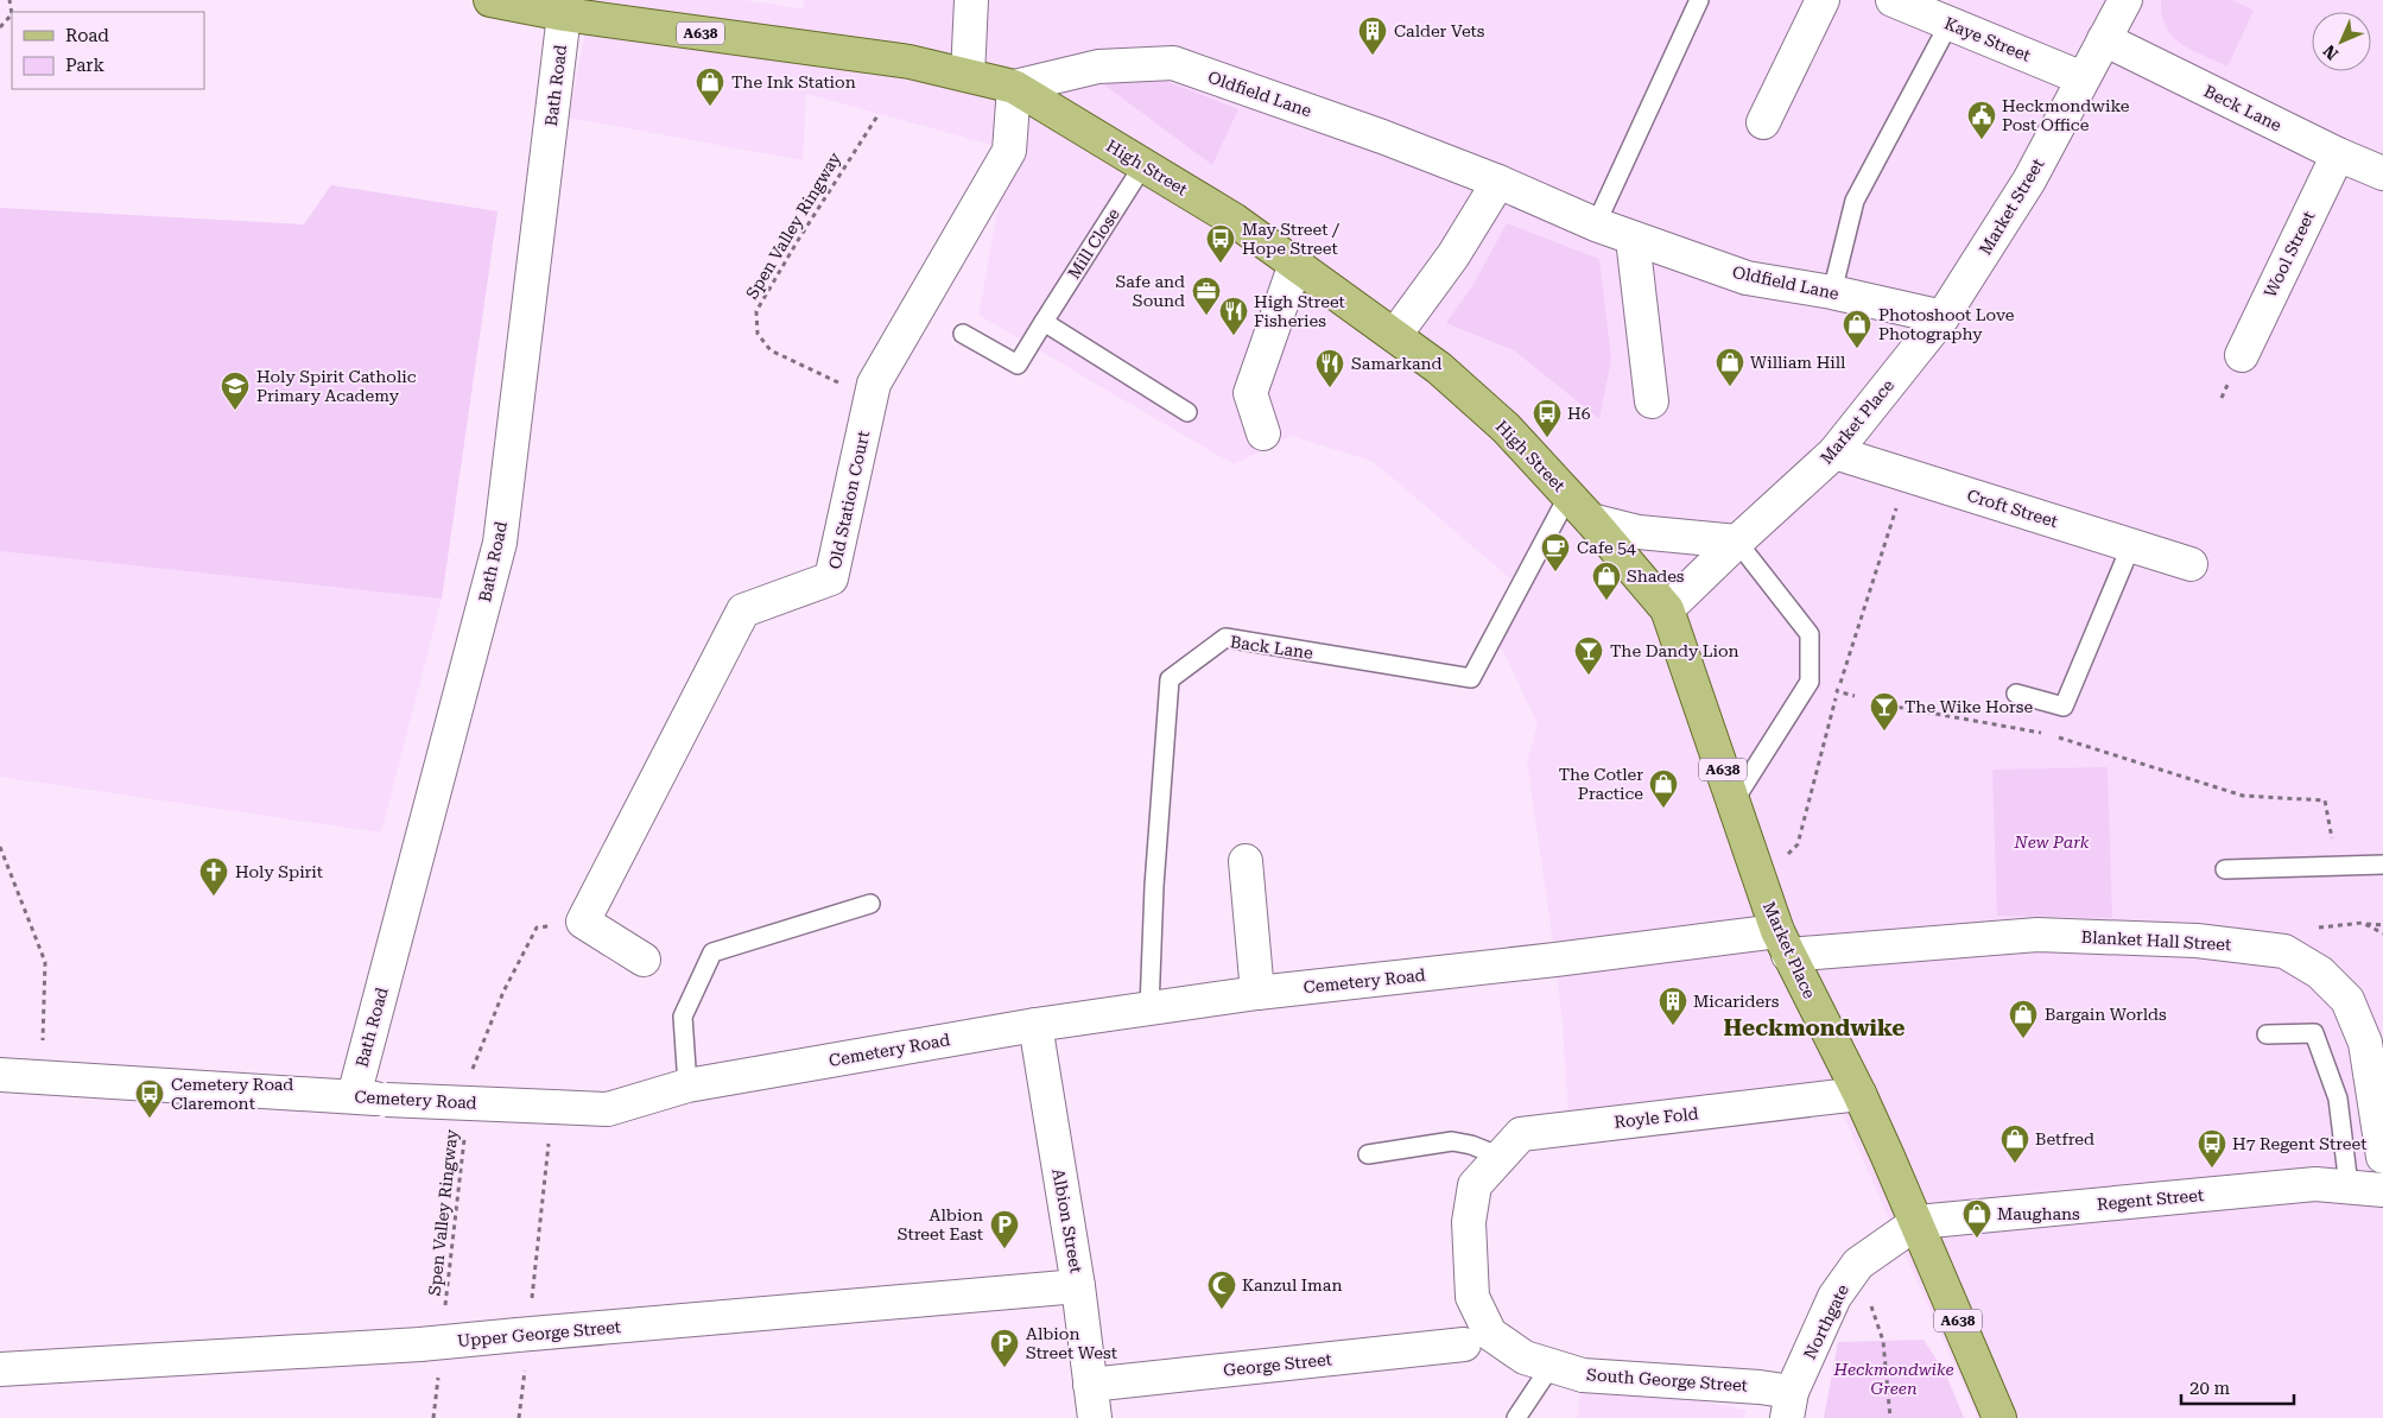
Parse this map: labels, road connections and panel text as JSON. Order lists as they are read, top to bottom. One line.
{"streets":{"main road":["A638","High Street","Market Place"],"street":["Kaye Street","Bath Road","Oldfield Lane","Beck Lane","Market Street","Wool Street","Old Station Court","Croft Street","Blanket Hall Street","Cemetery Road","Royle Fold","Regent Street","Albion Street","Northgate","Upper George Street","George Street","South George Street"],"lane":["Mill Close","Back Lane"],"path":["Spen Valley Ringway"]},"crossings":[["A638","Market Place"],["A638","Regent Street"],["A638","Northgate"],["Kaye Street","Market Street"],["Bath Road","High Street"],["Bath Road","Cemetery Road"],["Oldfield Lane","High Street"],["Oldfield Lane","Market Street"],["Oldfield Lane","Market Place"],["Oldfield Lane","Old Station Court"],["Beck Lane","Market Street"],["Beck Lane","Wool Street"],["High Street","Mill Close"],["High Street","Market Place"],["High Street","Old Station Court"],["High Street","Back Lane"],["Market Street","Market Place"],["Spen Valley Ringway","Old Station Court"],["Market Place","Croft Street"],["Market Place","Blanket Hall Street"],["Market Place","Cemetery Road"],["Market Place","Royle Fold"],["Market Place","Regent Street"],["Market Place","Northgate"],["Back Lane","Cemetery Road"],["Blanket Hall Street","Cemetery Road"],["Cemetery Road","Albion Street"],["Royle Fold","South George Street"],["Regent Street","Northgate"],["Albion Street","Upper George Street"],["Albion Street","George Street"],["Northgate","South George Street"]],"districts":["Heckmondwike"],"parks":["New Park","Heckmondwike Green"],"places":{"building":["Calder Vets","Micariders"],"shop":["The Ink Station","Photoshoot Love Photography","William Hill","Shades","The Cotler Practice","Bargain Worlds","Betfred","Maughans"],"public building":["Heckmondwike Post Office"],"bus stop":["May Street / Hope Street","H6","Cemetery Road Claremont","H7 Regent Street"],"office":["Safe and Sound"],"restaurant":["High Street Fisheries","Samarkand"],"school or university":["Holy Spirit Catholic Primary Academy"],"cafe":["Cafe 54"],"bar":["The Dandy Lion","The Wike Horse"],"church":["Holy Spirit"],"parking":["Albion Street East","Albion Street West"],"mosque":["Kanzul Iman"]},"legend":["Road","Park"],"scale_bar":"20 m","north":"bottom left"}
